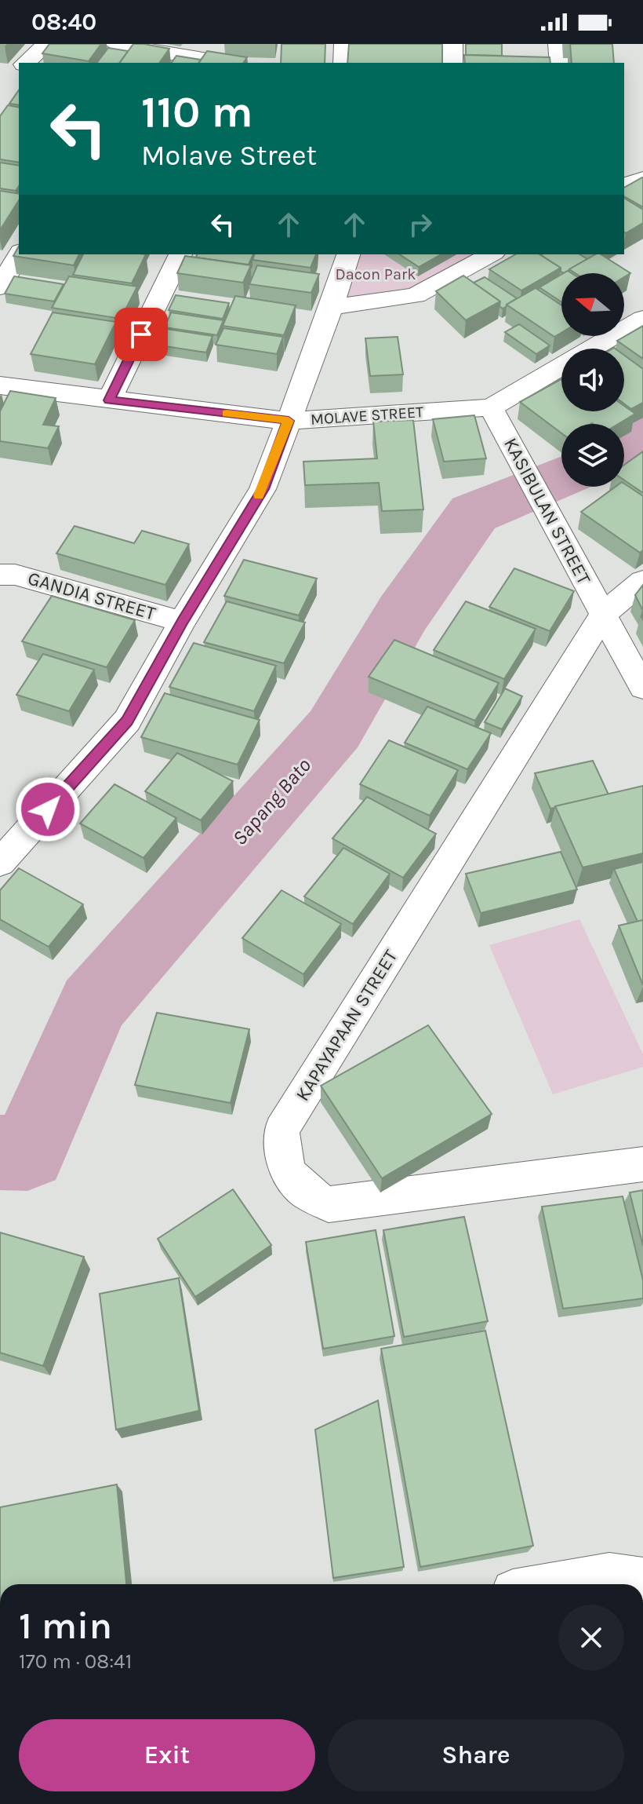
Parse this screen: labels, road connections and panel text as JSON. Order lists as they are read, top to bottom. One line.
{"streets":{"street":["MOLAVE STREET","KASIBULAN STREET","GANDIA STREET","KAPAYAPAAN STREET"]},"crossings":[["MOLAVE STREET","KASIBULAN STREET"],["KASIBULAN STREET","KAPAYAPAAN STREET"]],"water":["Sapang Bato"],"parks":["Dacon Park"],"north":"left","page":{"status":"08:40","turn":["110 m","Molave Street"],"heading":["1 min","170 m · 08:41"],"buttons":["Exit","Share"]}}
